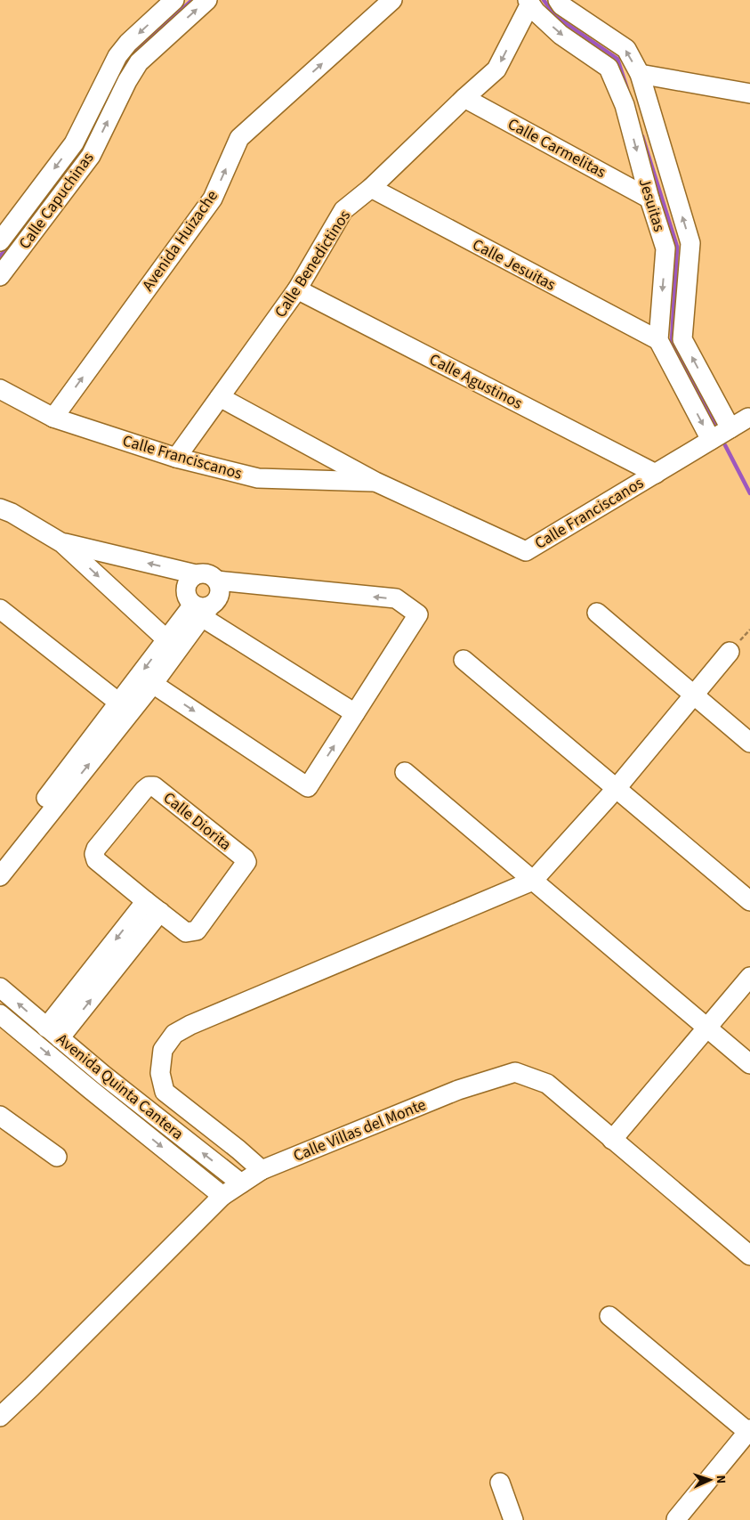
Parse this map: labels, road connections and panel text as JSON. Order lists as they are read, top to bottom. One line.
{"streets":{"street":["Calle Carmelitas","Calle Capuchinas","Jesuitas","Avenida Huizache","Calle Benedictinos","Calle Jesuitas","Calle Agustinos","Calle Franciscanos","Calle Diorita","Avenida Quinta Cantera","Calle Villas del Monte"]},"crossings":[["Calle Carmelitas","Jesuitas"],["Calle Carmelitas","Calle Benedictinos"],["Jesuitas","Calle Benedictinos"],["Jesuitas","Calle Jesuitas"],["Jesuitas","Calle Franciscanos"],["Avenida Huizache","Calle Franciscanos"],["Calle Benedictinos","Calle Jesuitas"],["Calle Benedictinos","Calle Agustinos"],["Calle Benedictinos","Calle Franciscanos"],["Calle Agustinos","Calle Franciscanos"],["Avenida Quinta Cantera","Calle Villas del Monte"]],"one_way":["Avenida Huizache"],"north":"right"}
